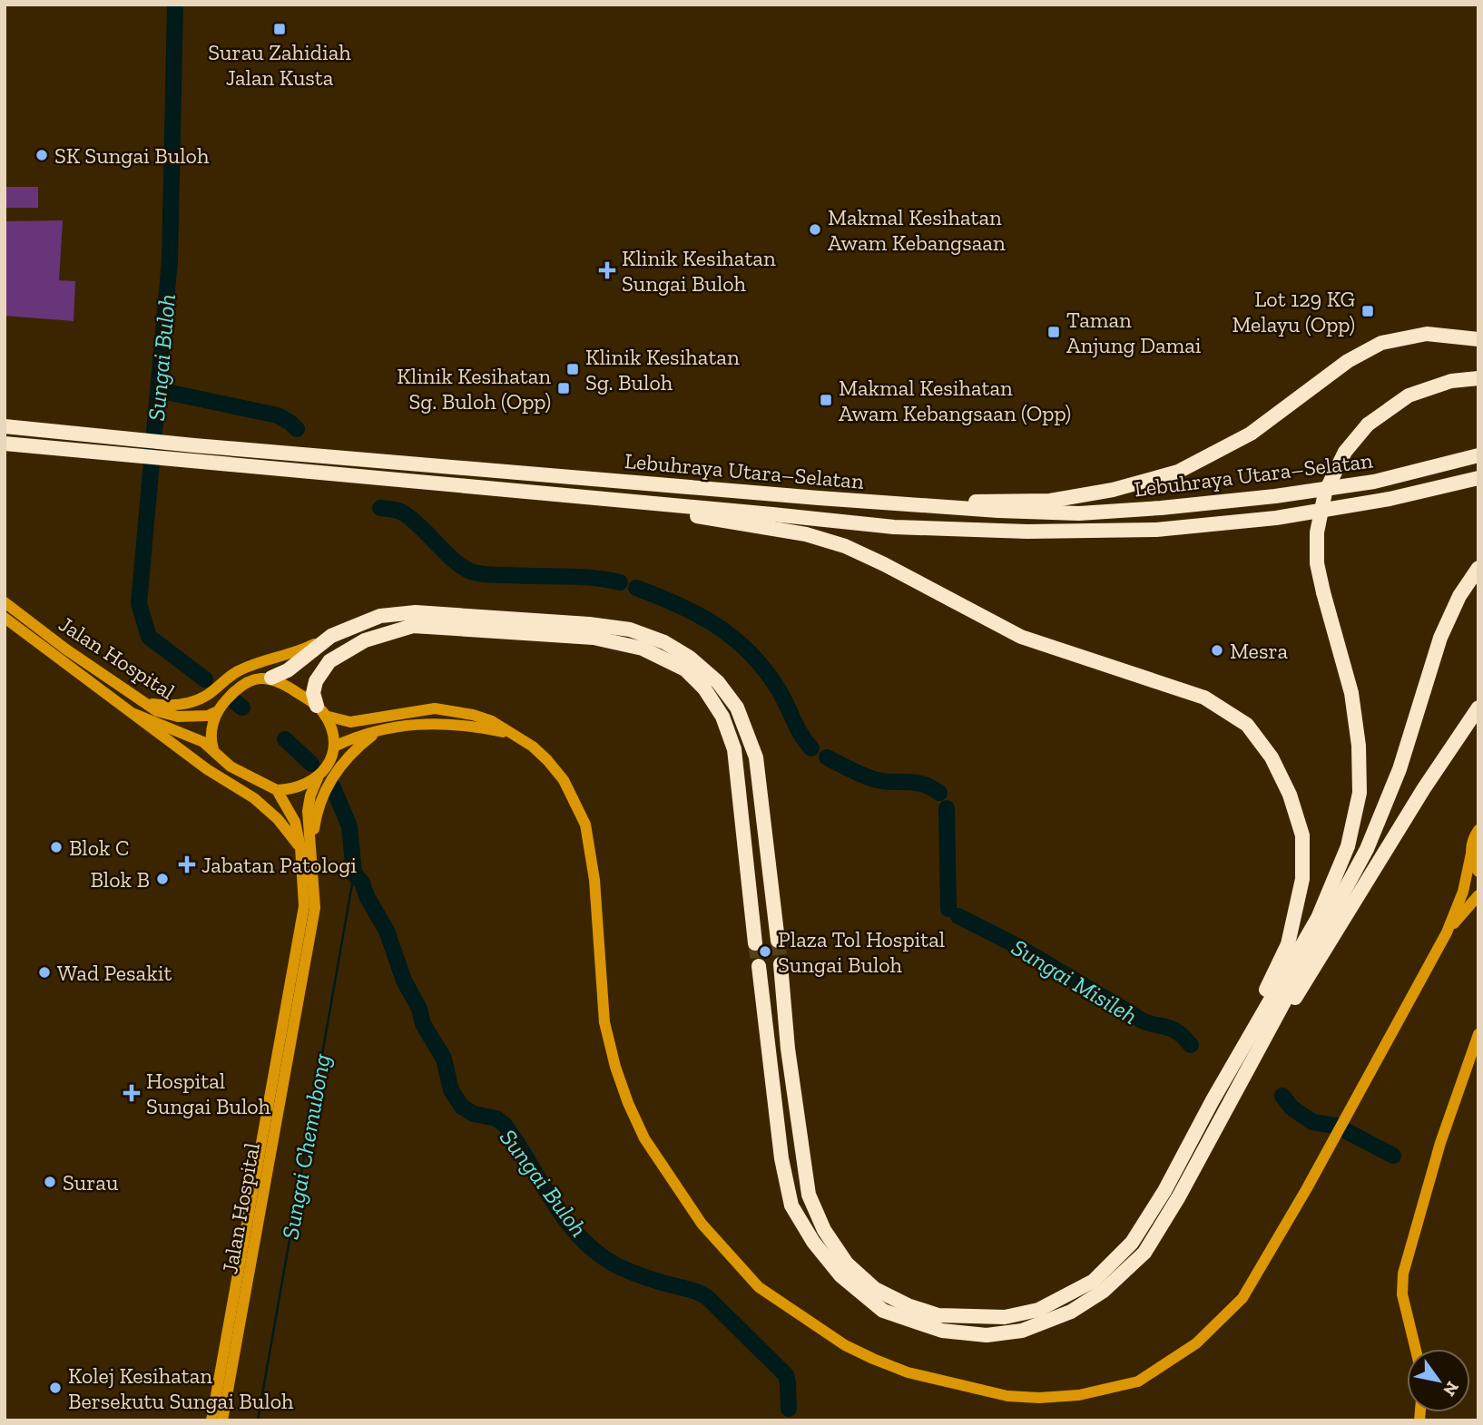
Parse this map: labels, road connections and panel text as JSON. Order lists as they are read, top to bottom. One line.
{"streets":{"highway":["Lebuhraya Utara–Selatan"],"main road":["Jalan Hospital"]},"water":["Sungai Buloh","Sungai Misileh","Sungai Chemubong"],"places":{"transit":["Surau Zahidiah Jalan Kusta","Lot 129 KG Melayu (Opp)","Taman Anjung Damai","Klinik Kesihatan Sg. Buloh","Klinik Kesihatan Sg. Buloh (Opp)","Makmal Kesihatan Awam Kebangsaan (Opp)"],"other":["SK Sungai Buloh","Makmal Kesihatan Awam Kebangsaan","Mesra","Blok C","Blok B","Plaza Tol Hospital Sungai Buloh","Wad Pesakit","Surau","Kolej Kesihatan Bersekutu Sungai Buloh"],"health":["Klinik Kesihatan Sungai Buloh","Jabatan Patologi","Hospital Sungai Buloh"]},"north":"bottom right"}
